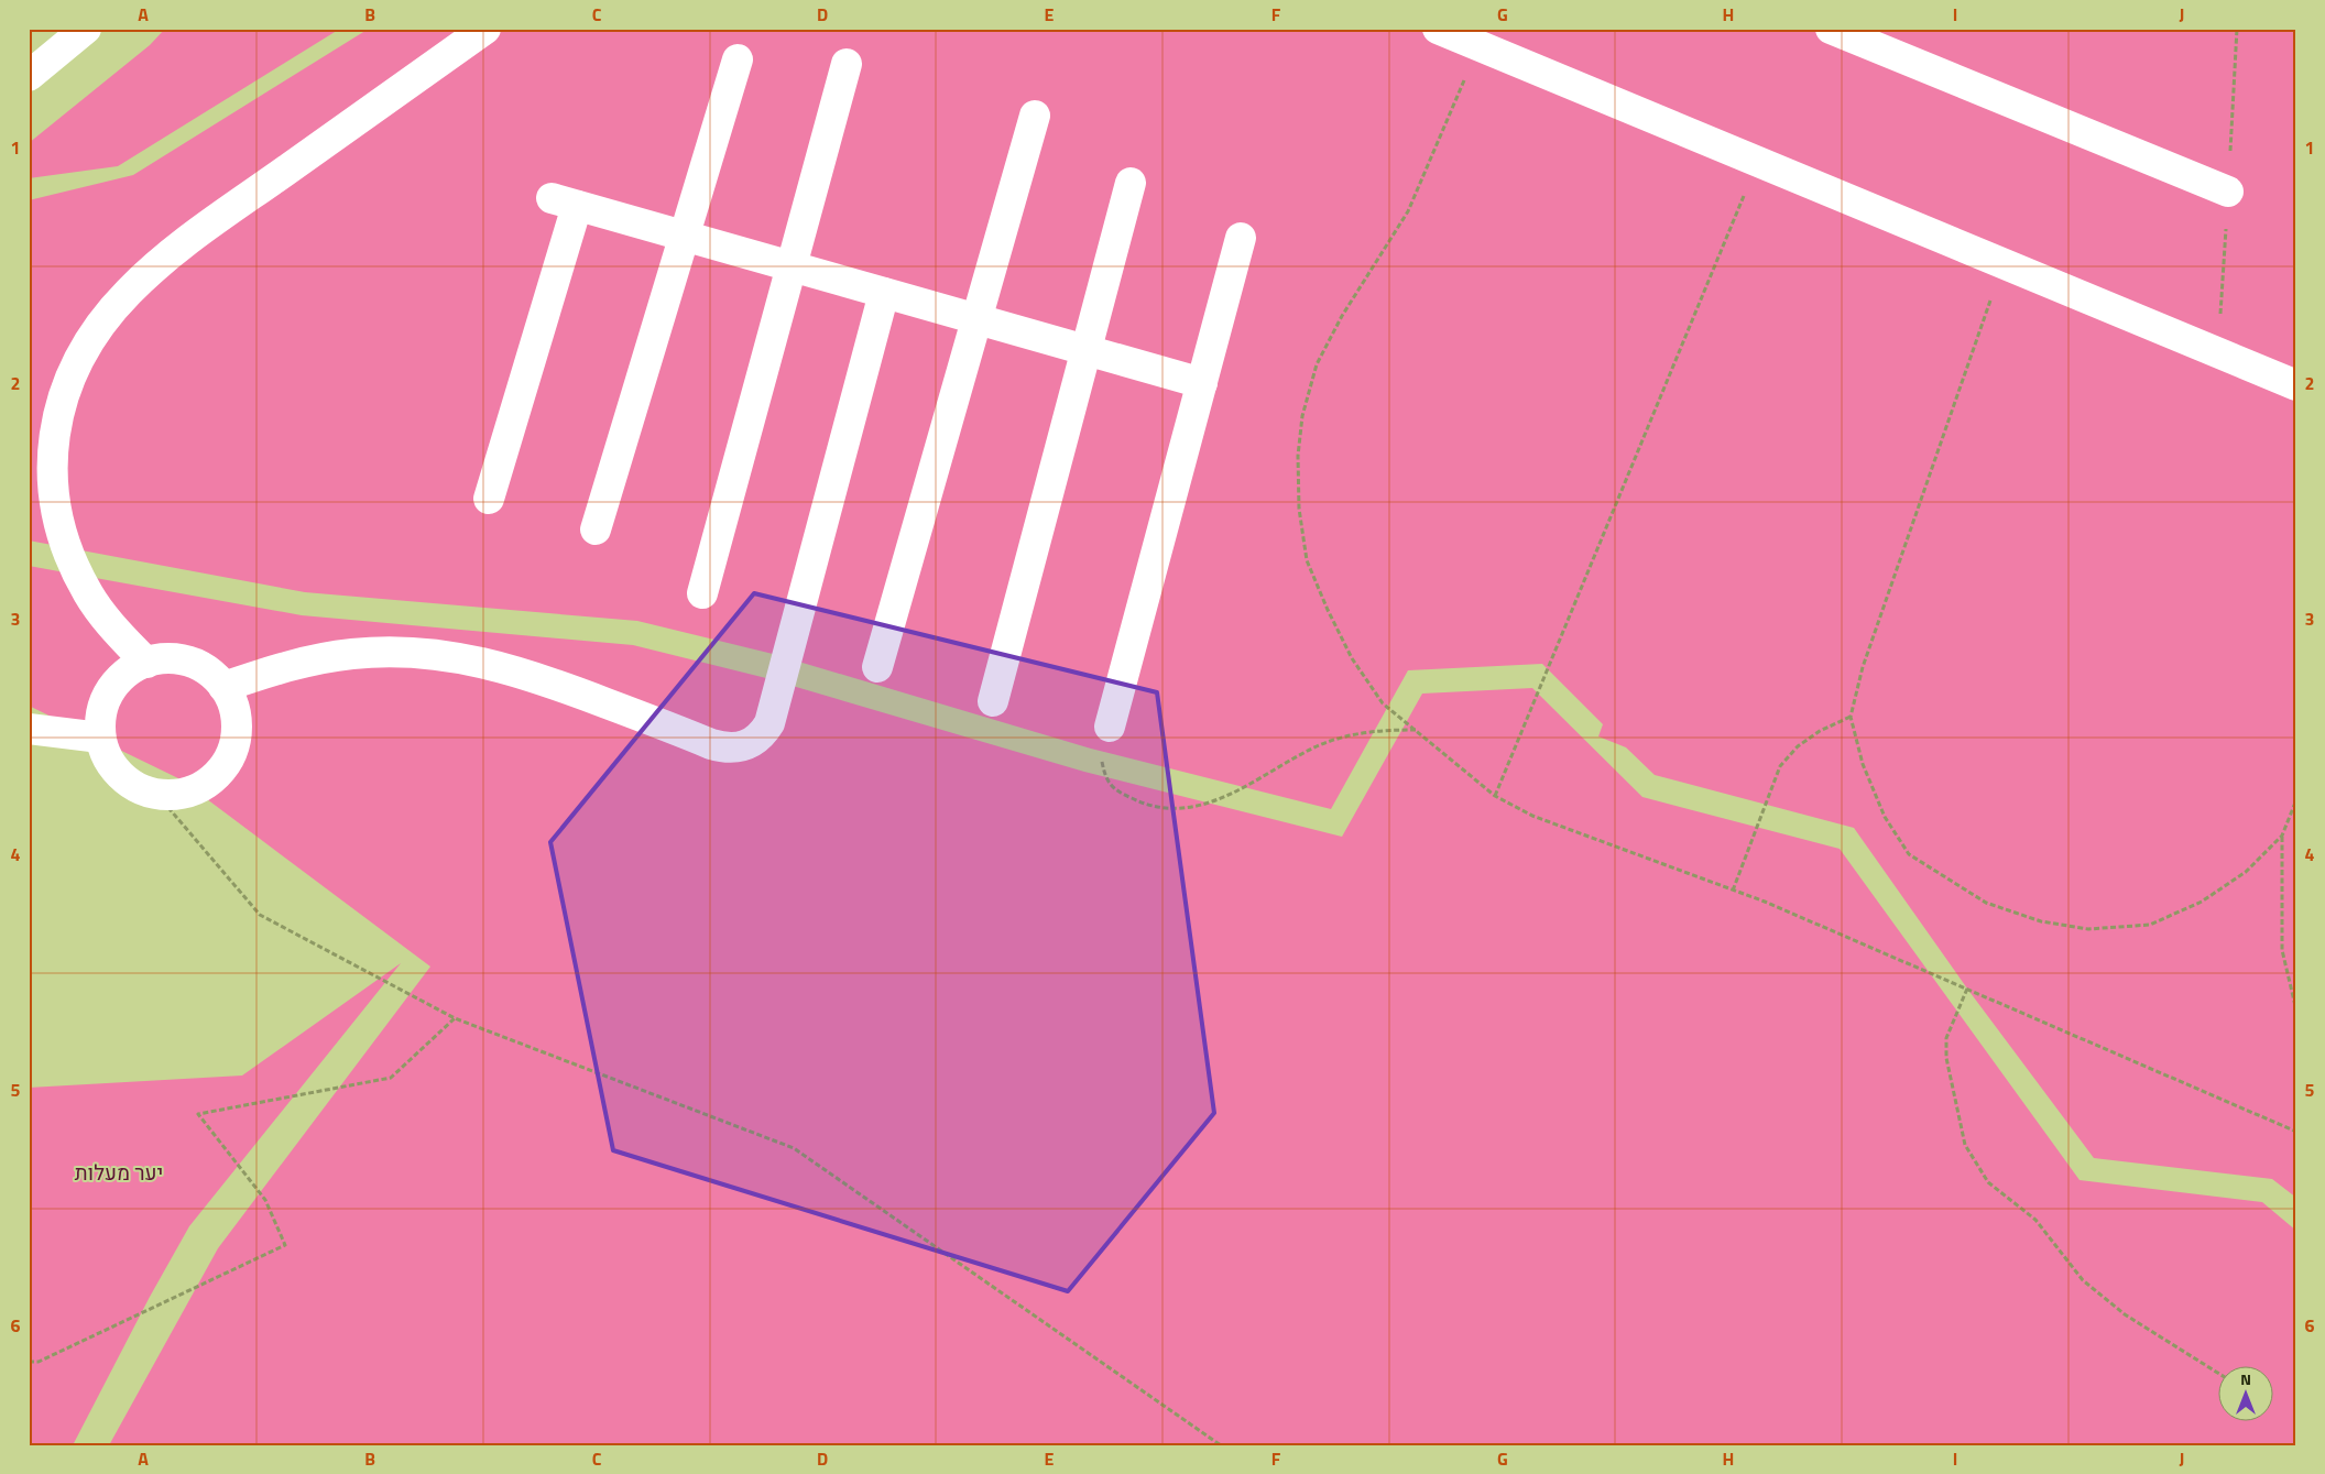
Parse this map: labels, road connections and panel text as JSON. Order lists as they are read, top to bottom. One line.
{"parks":["יער מעלות"],"north":"top","grid":{"columns":["A","B","C","D","E","F","G","H","I","J"],"rows":["1","2","3","4","5","6"]}}
